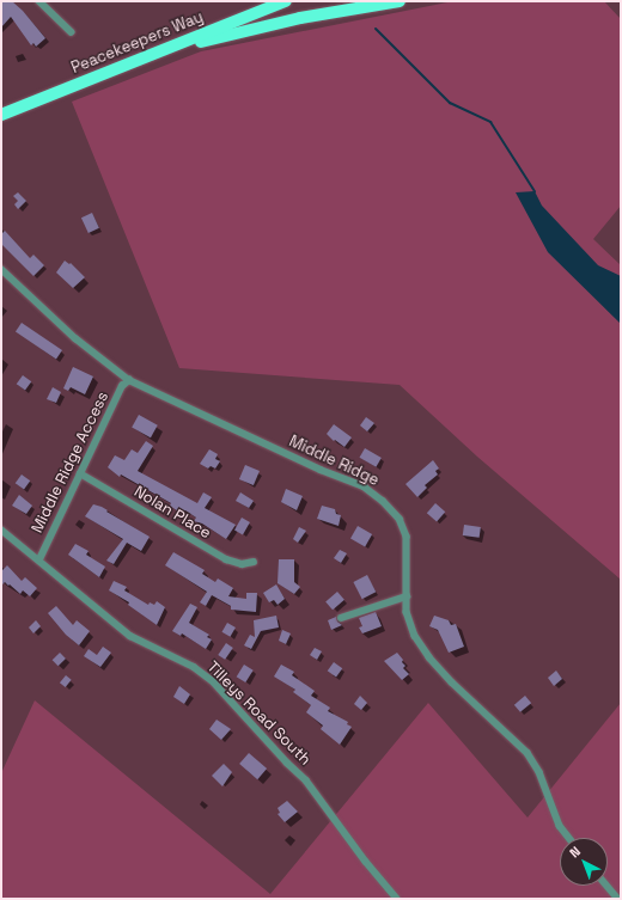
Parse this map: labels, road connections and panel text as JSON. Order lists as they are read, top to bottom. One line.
{"streets":{"highway":["Peacekeepers Way"],"street":["Middle Ridge","Middle Ridge Access","Nolan Place","Tilleys Road South"]},"crossings":[["Middle Ridge","Middle Ridge Access"],["Middle Ridge Access","Nolan Place"],["Middle Ridge Access","Tilleys Road South"]],"north":"top left"}
